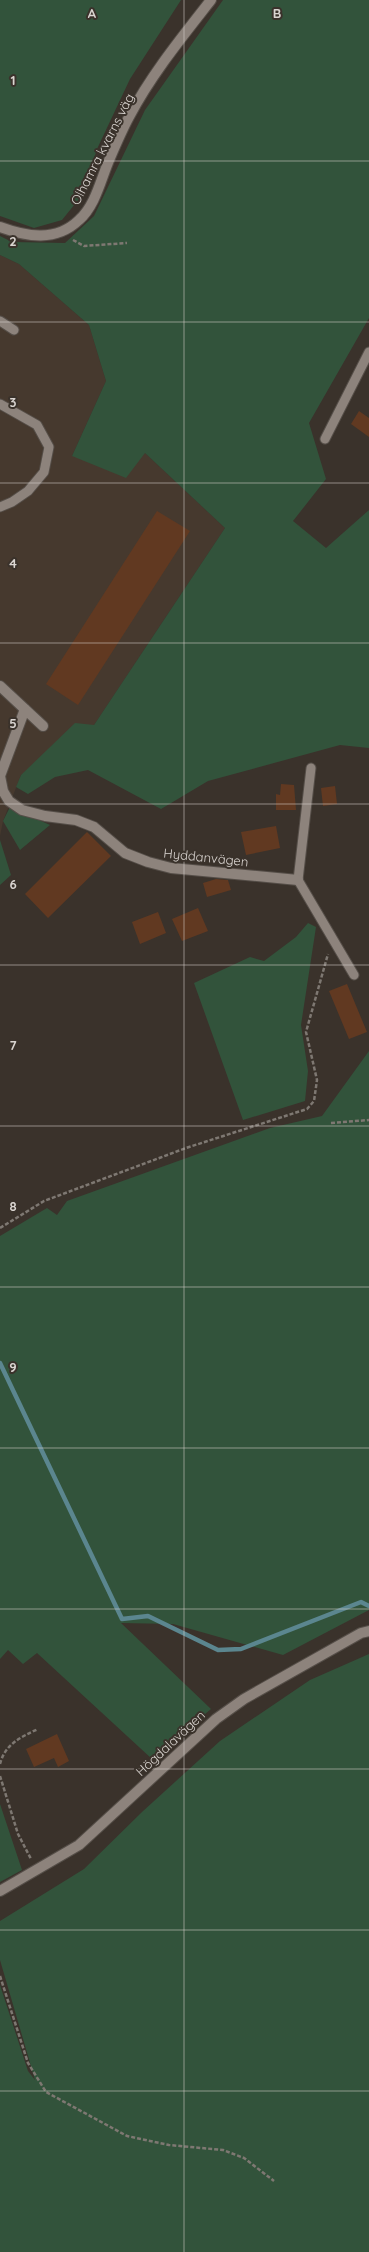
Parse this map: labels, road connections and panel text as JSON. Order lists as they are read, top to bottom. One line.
{"streets":{"street":["Olhamra kvarns väg","Hyddanvägen","Högdalavägen"]},"grid":{"columns":["A","B"],"rows":["1","2","3","4","5","6","7","8","9"]}}
